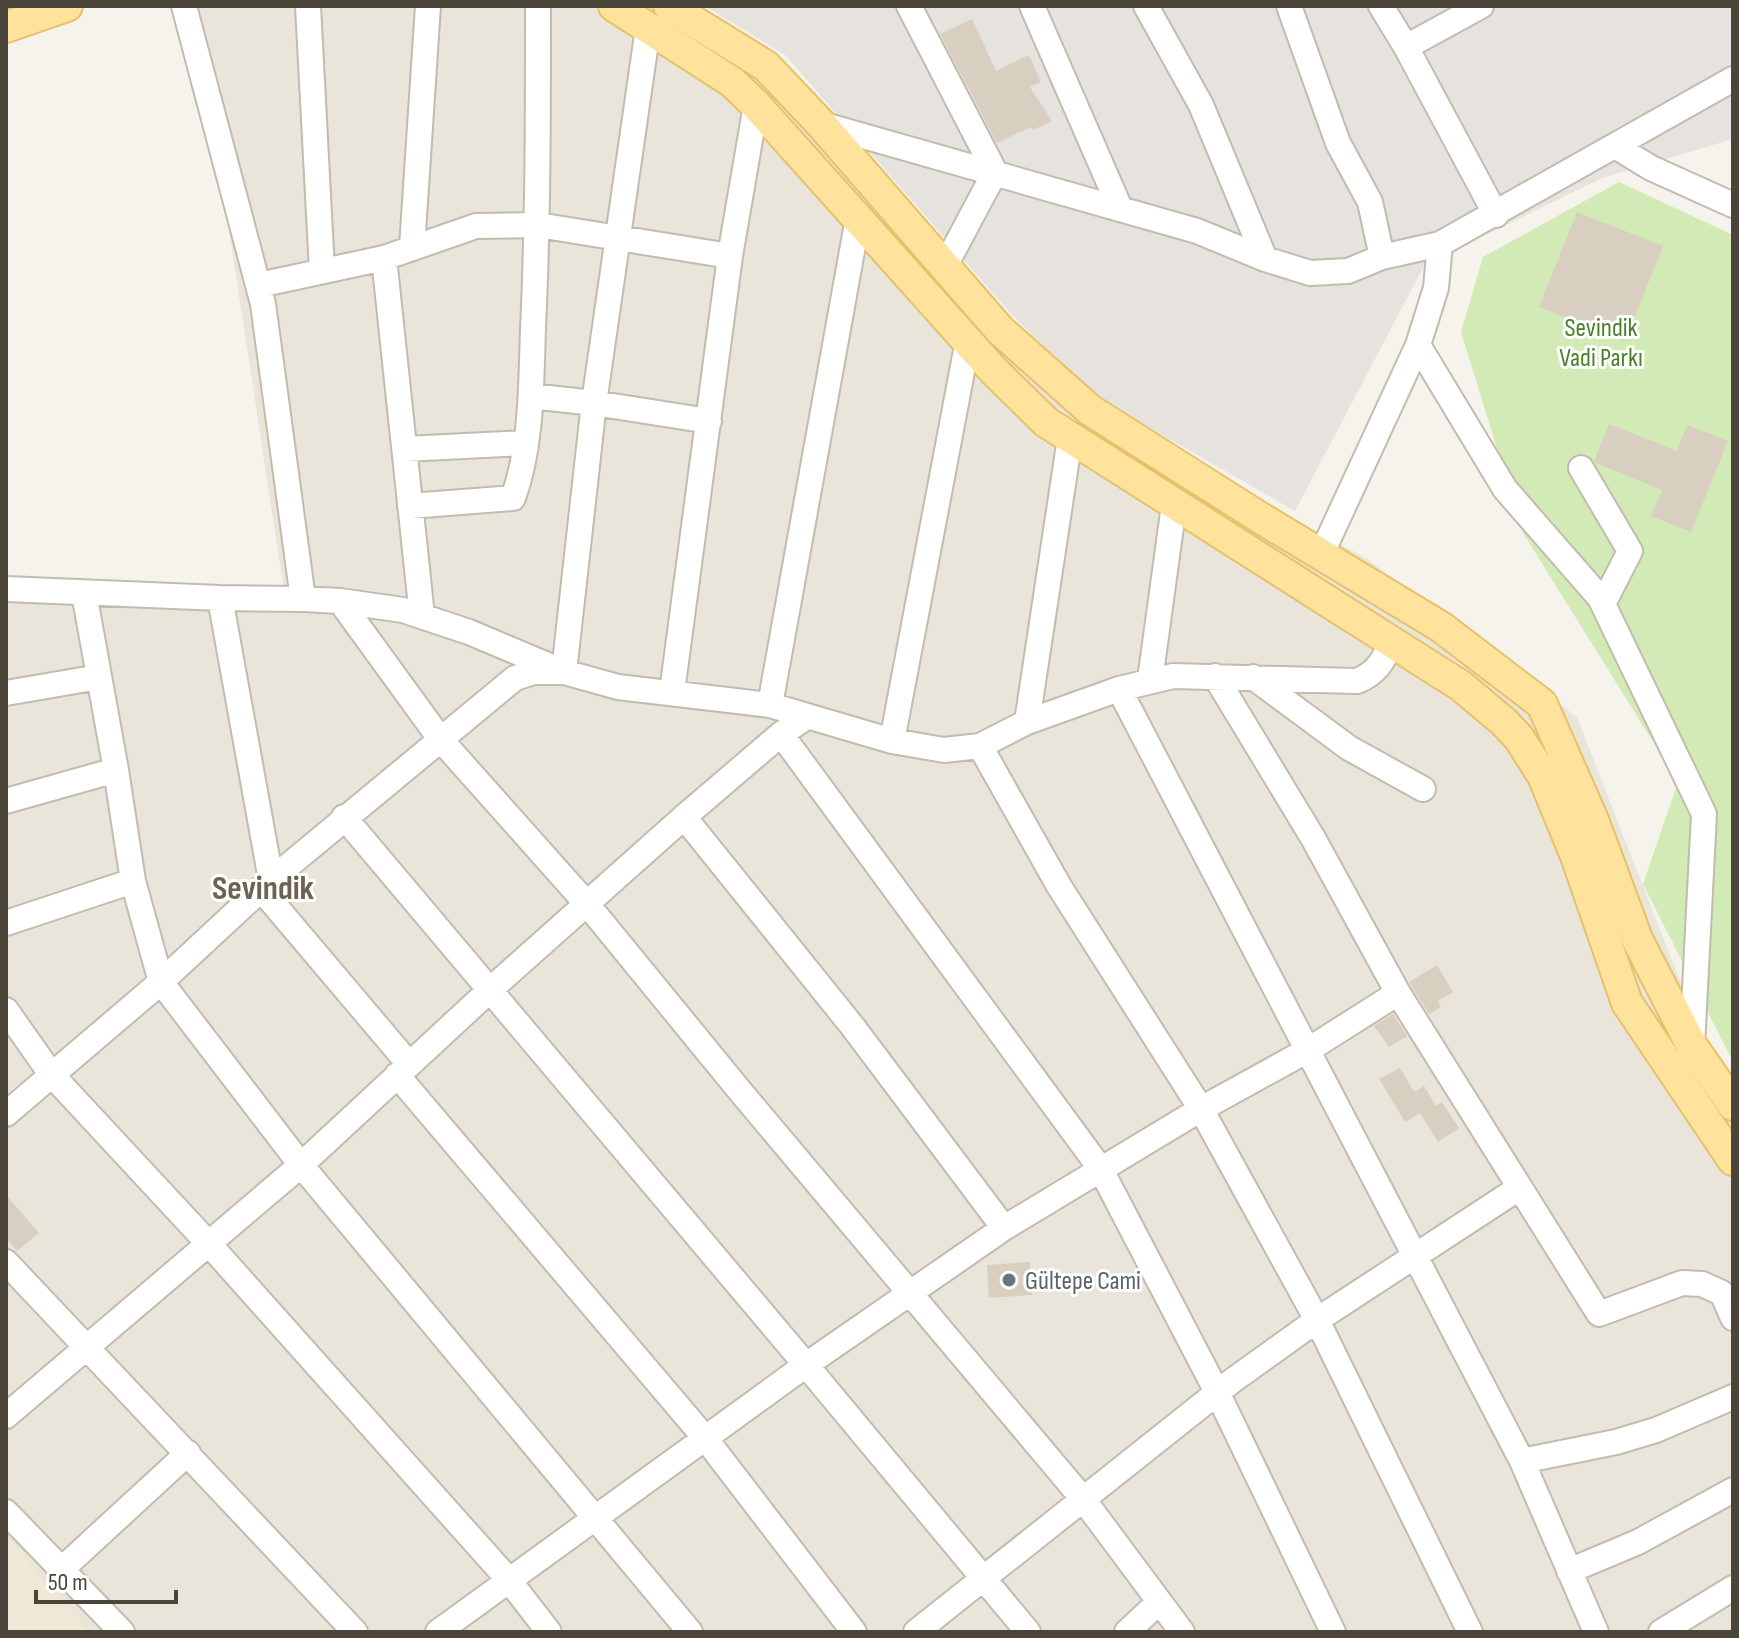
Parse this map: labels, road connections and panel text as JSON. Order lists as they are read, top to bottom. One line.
{"districts":["Sevindik"],"parks":["Sevindik Vadi Parkı"],"places":["Gültepe Cami"],"scale_bar":"50 m"}
